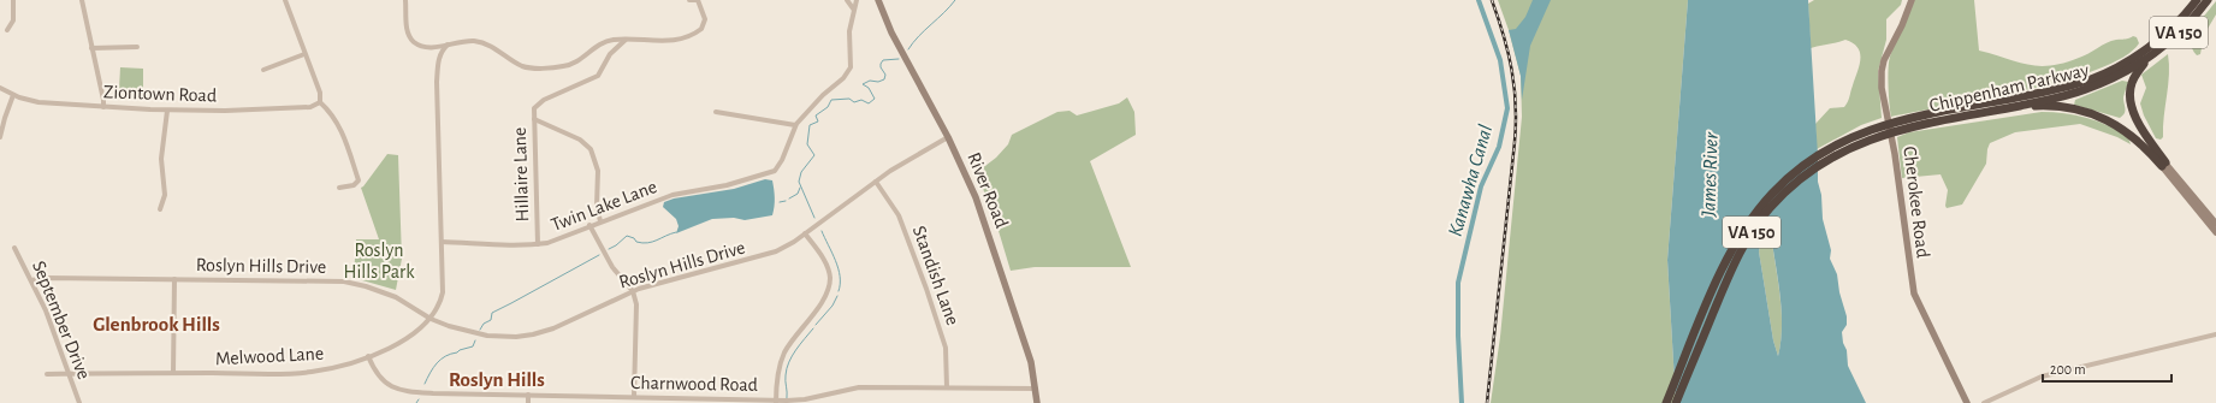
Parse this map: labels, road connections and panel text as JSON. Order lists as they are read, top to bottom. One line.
{"streets":{"highway":["VA 150","Chippenham Parkway"],"street":["Ziontown Road","Hillaire Lane","River Road","Cherokee Road","Twin Lake Lane","Roslyn Hills Drive","Standish Lane","September Drive","Melwood Lane","Charnwood Road"]},"crossings":[["VA 150","Chippenham Parkway"],["Hillaire Lane","Twin Lake Lane"],["River Road","Roslyn Hills Drive"],["River Road","Charnwood Road"],["Twin Lake Lane","Melwood Lane"],["Roslyn Hills Drive","Standish Lane"],["Roslyn Hills Drive","September Drive"],["Roslyn Hills Drive","Melwood Lane"],["Standish Lane","Charnwood Road"],["September Drive","Melwood Lane"],["Melwood Lane","Charnwood Road"]],"districts":["Glenbrook Hills","Roslyn Hills"],"water":["James River","Kanawha Canal"],"parks":["Roslyn Hills Park"],"scale_bar":"200 m"}
